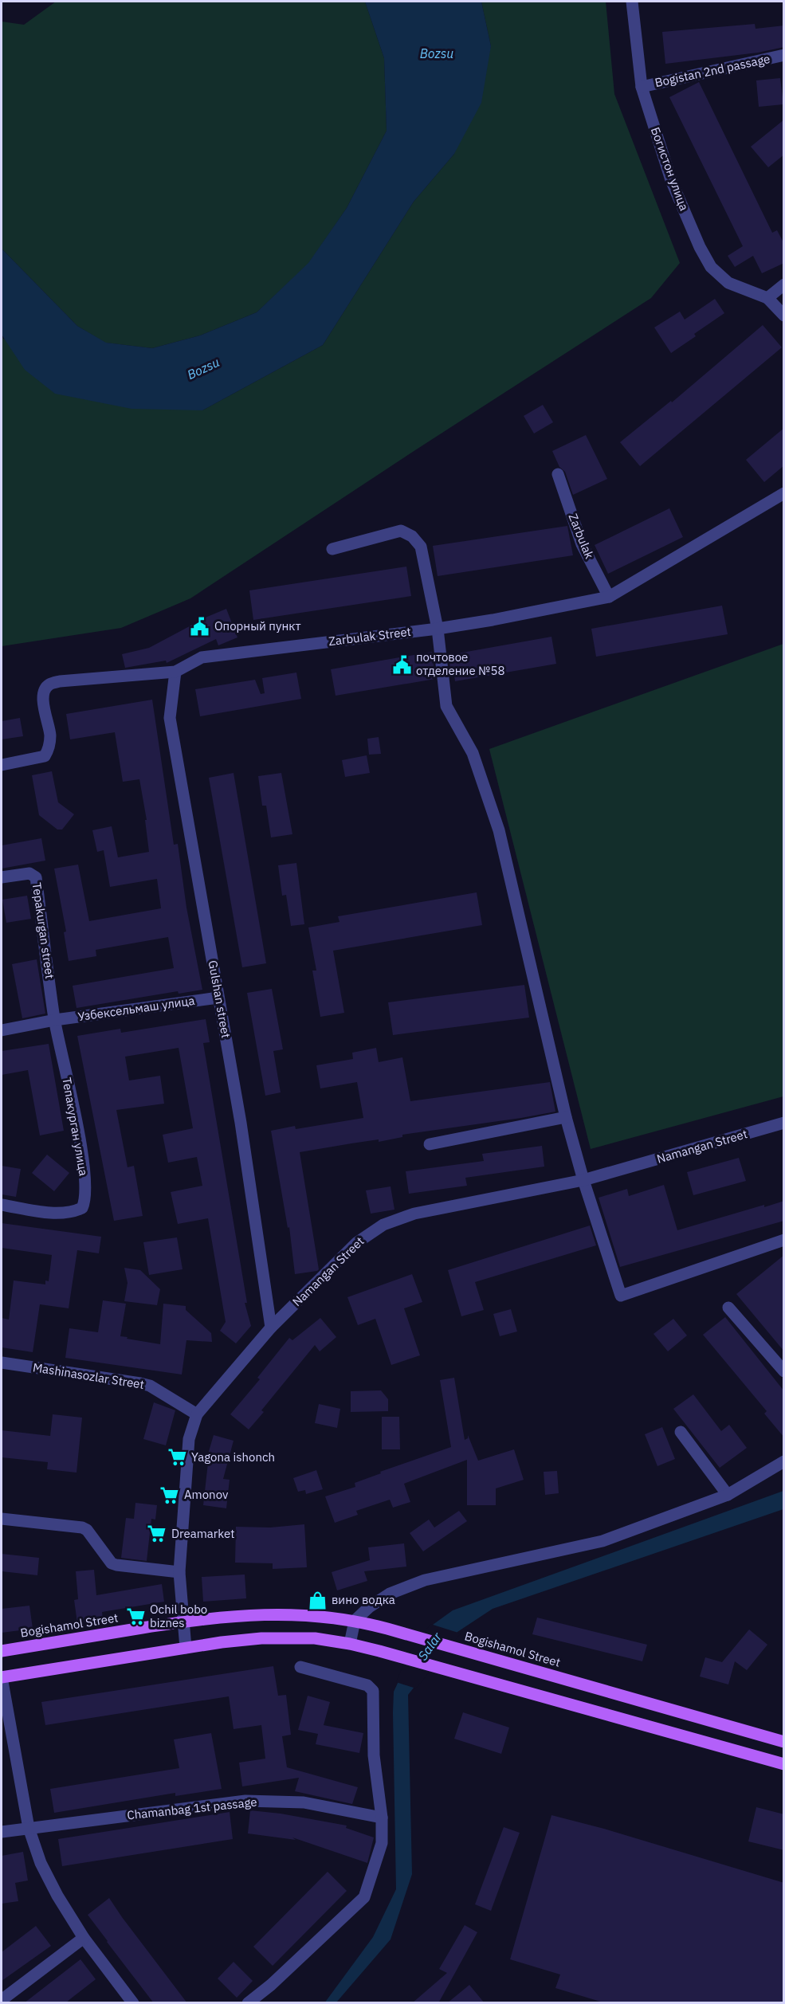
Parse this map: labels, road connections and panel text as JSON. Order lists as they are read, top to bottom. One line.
{"streets":{"main road":["Bogishamol Street"],"street":["Bogistan 2nd passage","Богистон улица","Zarbulak","Zarbulak Street","Tepakurgan street","Gulshan street","Узбексельмаш улица","Тепакурган улица","Namangan Street","Mashinasozlar Street","Chamanbag 1st passage"]},"crossings":[["Bogistan 2nd passage","Богистон улица"],["Zarbulak","Zarbulak Street"],["Zarbulak Street","Gulshan street"],["Tepakurgan street","Узбексельмаш улица"],["Tepakurgan street","Тепакурган улица"],["Gulshan street","Узбексельмаш улица"],["Gulshan street","Namangan Street"],["Узбексельмаш улица","Тепакурган улица"],["Namangan Street","Mashinasozlar Street"],["Namangan Street","Bogishamol Street"]],"water":["Bozsu","Salar"],"places":{"public building":["Опорный пункт","почтовое отделение №58"],"supermarket":["Yagona ishonch","Amonov","Dreamarket","Ochil bobo biznes"],"shop":["вино водка"]}}
